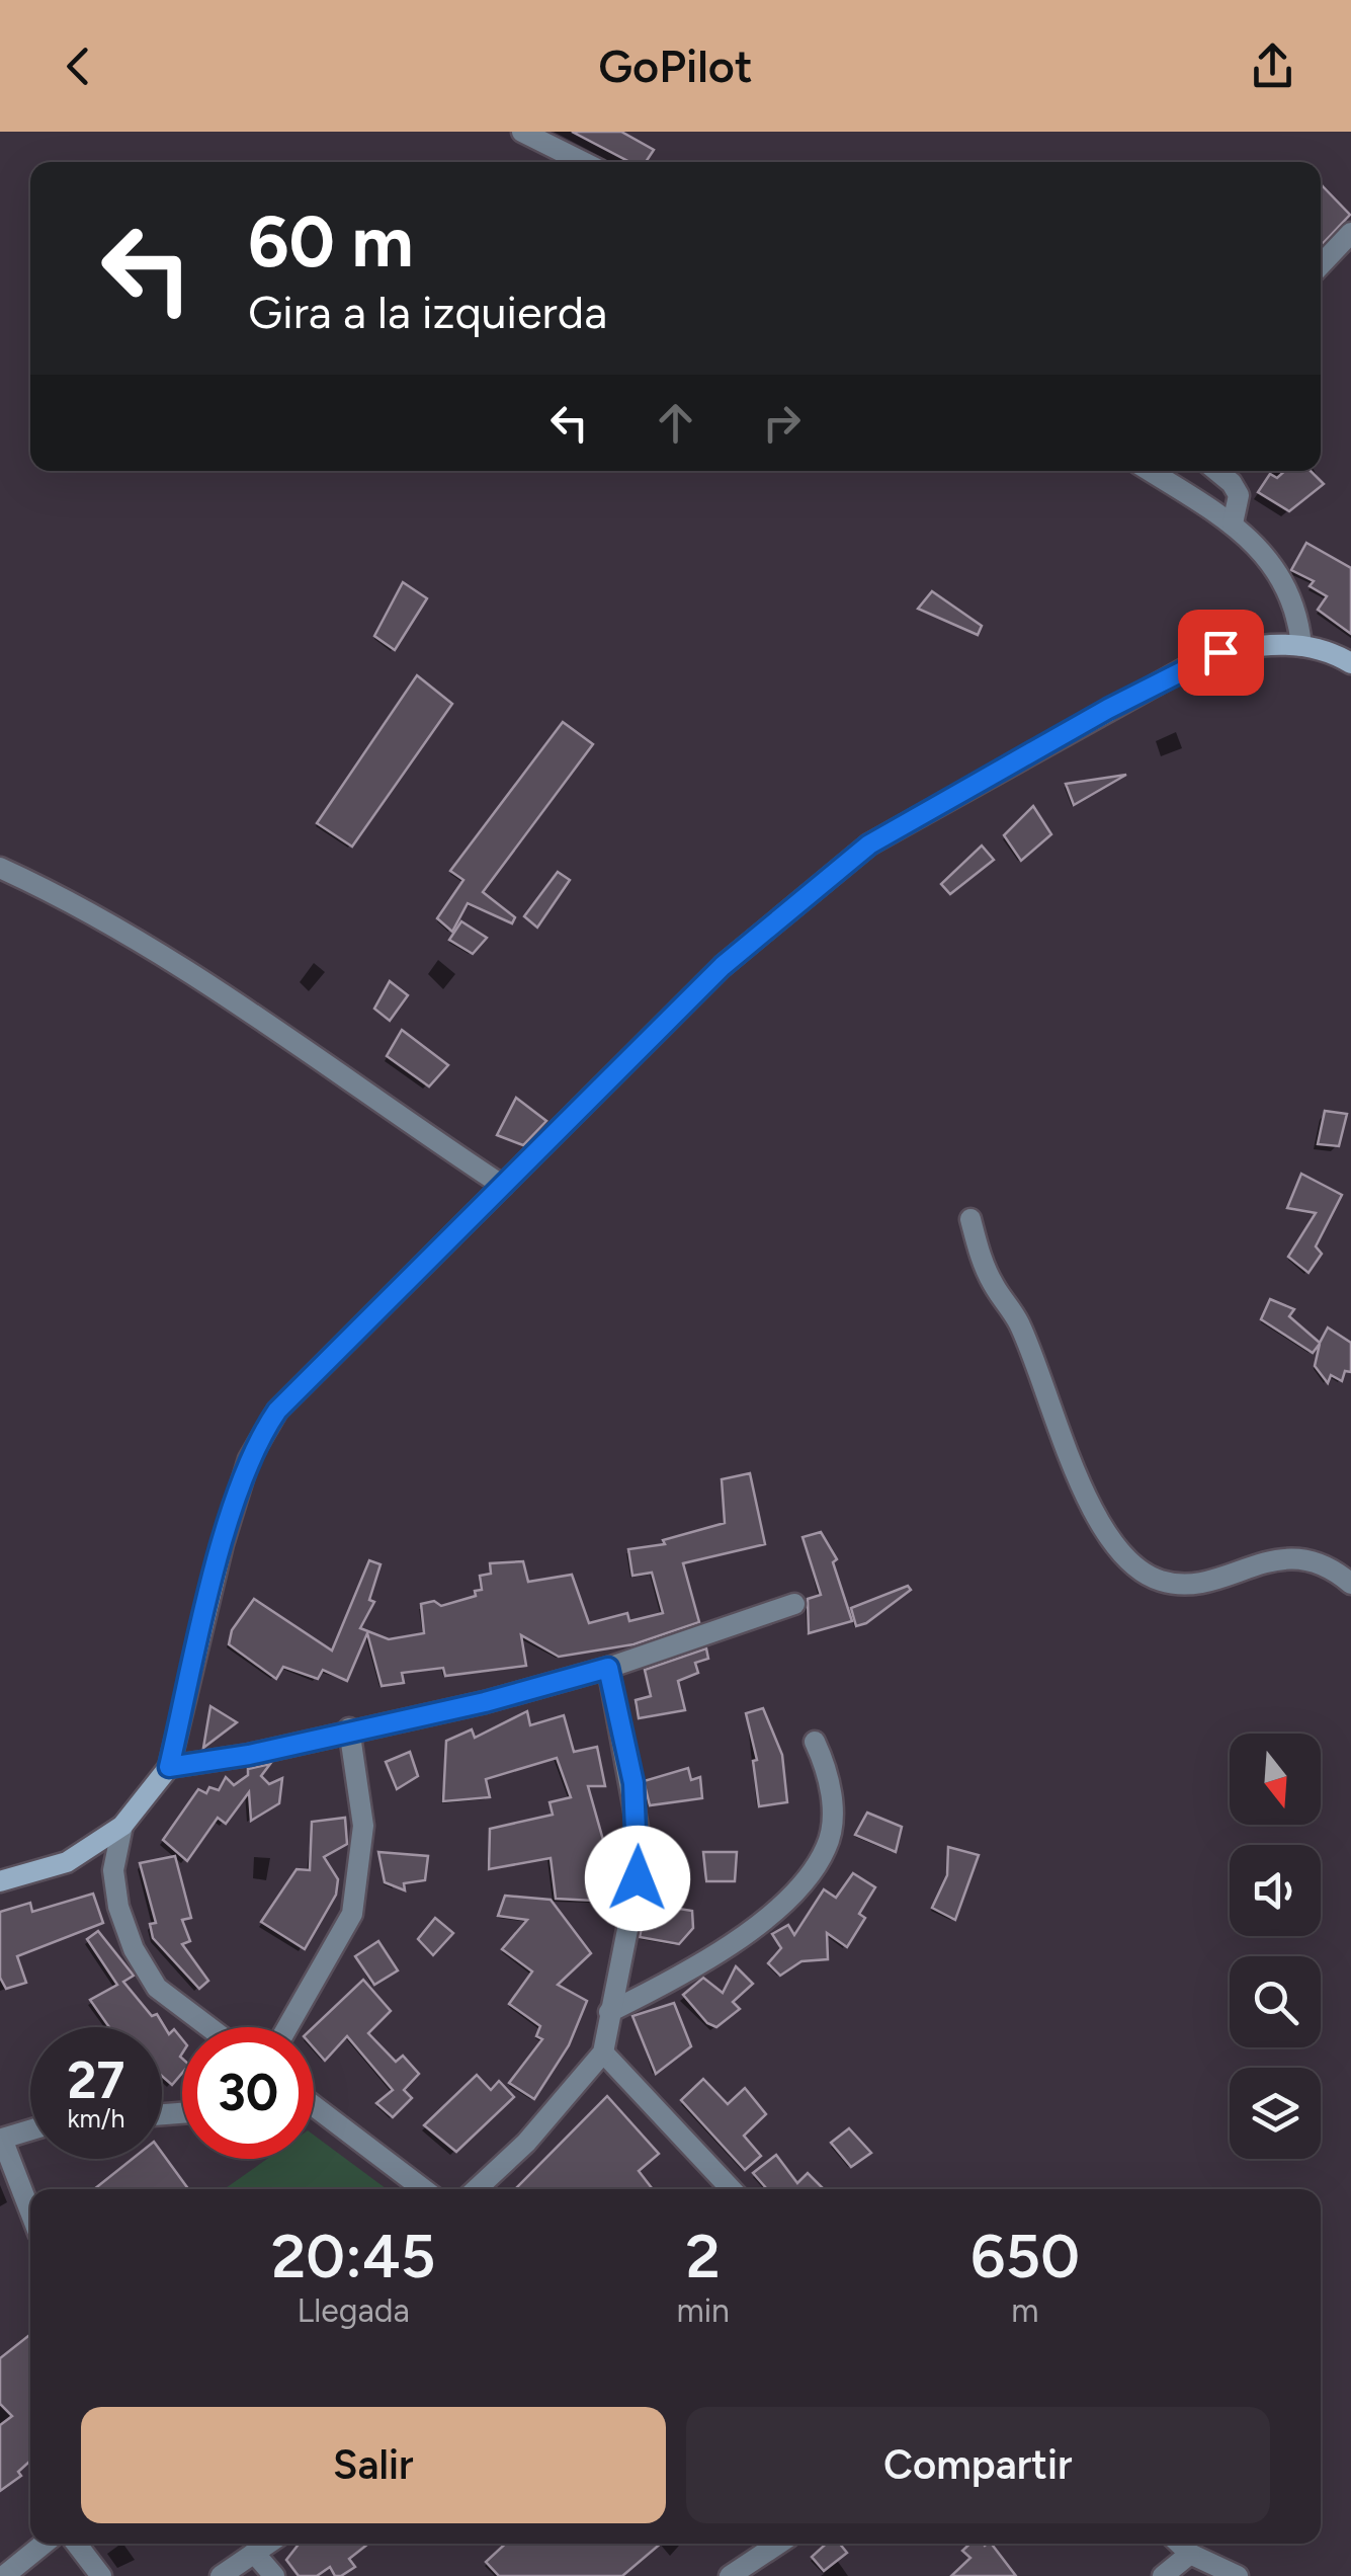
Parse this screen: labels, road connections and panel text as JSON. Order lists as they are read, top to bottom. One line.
{"north":"bottom","page":{"header":"GoPilot","turn":["60 m","Gira a la izquierda"],"speed":"27 km/h","limit":"30","eta":["20:45","Llegada","2","min","650","m"],"buttons":["Salir","Compartir"]}}
